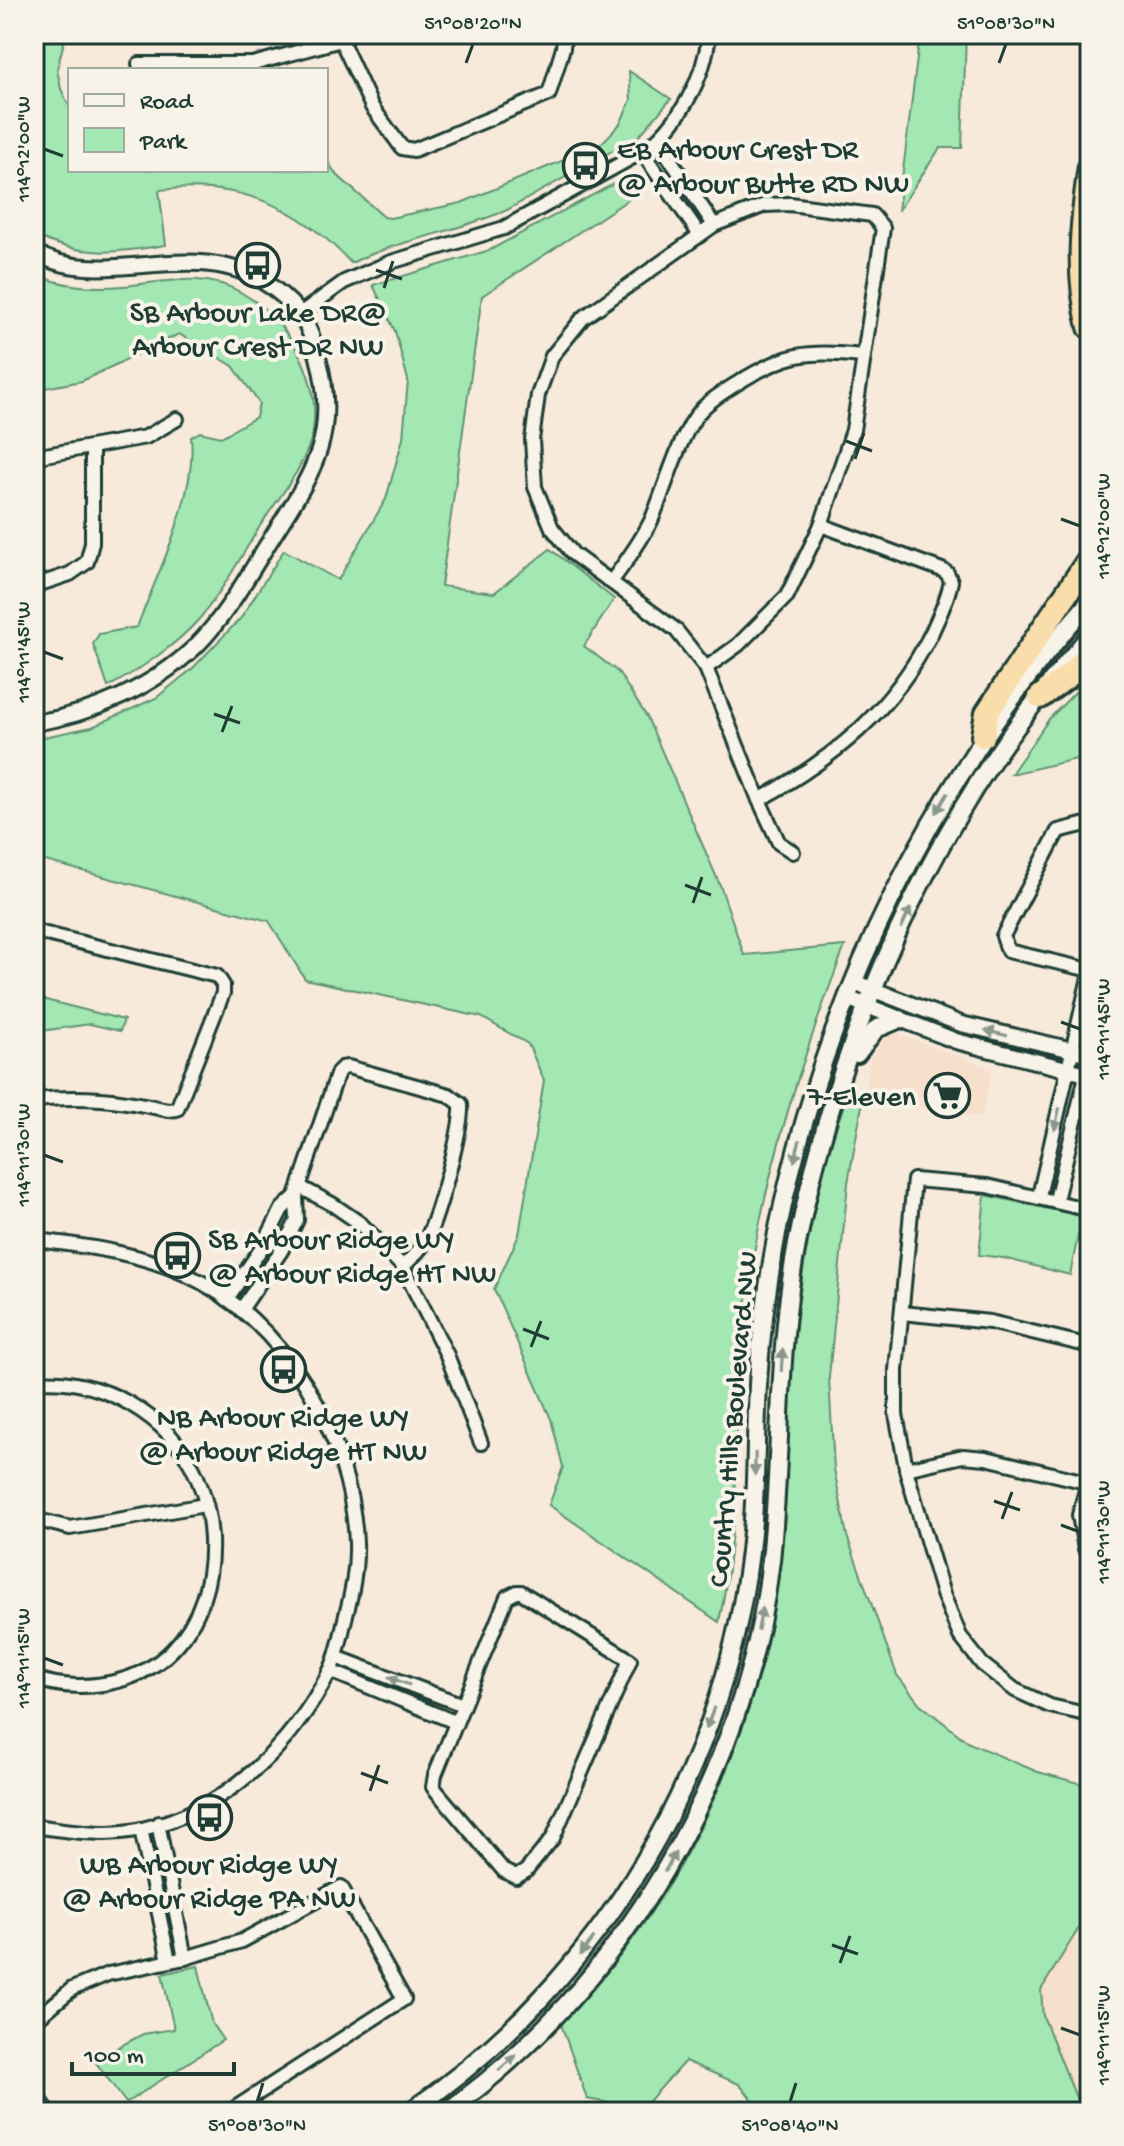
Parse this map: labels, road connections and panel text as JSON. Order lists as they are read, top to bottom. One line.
{"streets":{"main road":["Country Hills Boulevard NW"]},"places":{"bus stop":["EB Arbour Crest DR @ Arbour Butte RD NW","SB Arbour Lake DR@ Arbour Crest DR NW","SB Arbour Ridge WY @ Arbour Ridge HT NW","NB Arbour Ridge WY @ Arbour Ridge HT NW","WB Arbour Ridge WY @ Arbour Ridge PA NW"],"supermarket":["7-Eleven"]},"legend":["Road","Park"],"scale_bar":"100 m","coordinates":["51°08'20\"N","51°08'30\"N","114°12'00\"W","114°11'45\"W","114°11'30\"W","114°11'15\"W","51°08'40\"N"]}
